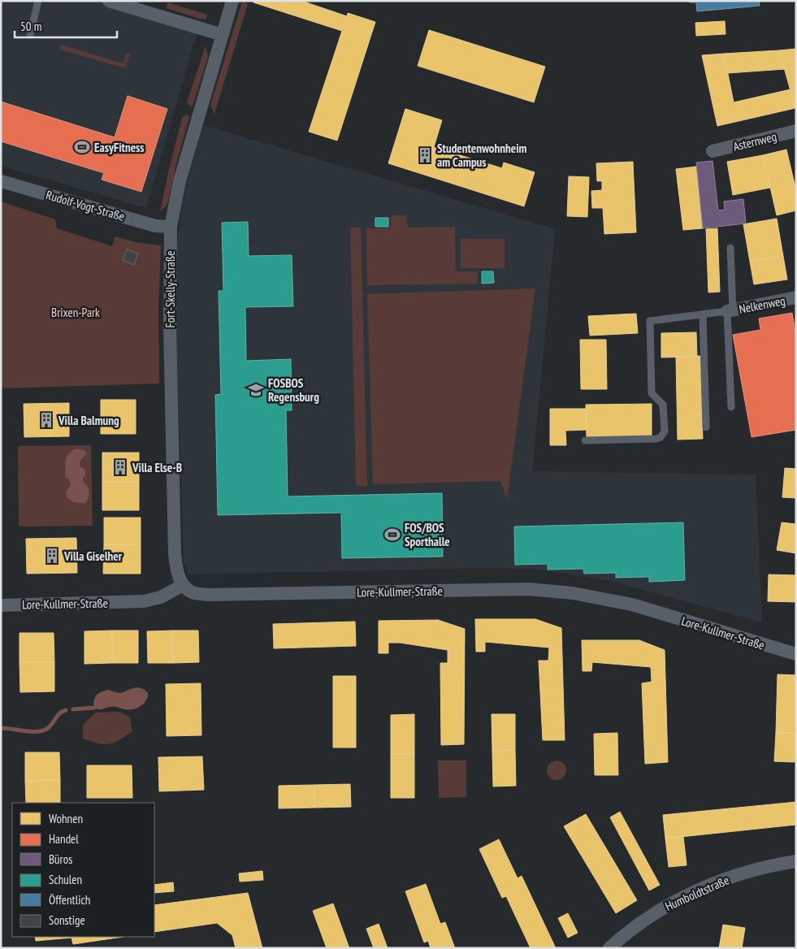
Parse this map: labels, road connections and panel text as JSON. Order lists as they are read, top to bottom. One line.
{"streets":{"street":["Asternweg","Rudolf-Vogt-Straße","Fort-Skelly-Straße","Nelkenweg","Lore-Kullmer-Straße","Humboldtstraße"]},"crossings":[["Rudolf-Vogt-Straße","Fort-Skelly-Straße"],["Fort-Skelly-Straße","Lore-Kullmer-Straße"]],"parks":["Brixen-Park"],"places":{"sports":["EasyFitness","FOS/BOS Sporthalle"],"building":["Studentenwohnheim am Campus","Villa Balmung","Villa Else-B","Villa Giselher"],"school or university":["FOSBOS Regensburg"]},"legend":["Wohnen","Handel","Büros","Schulen","Öffentlich","Sonstige"],"scale_bar":"50 m"}
